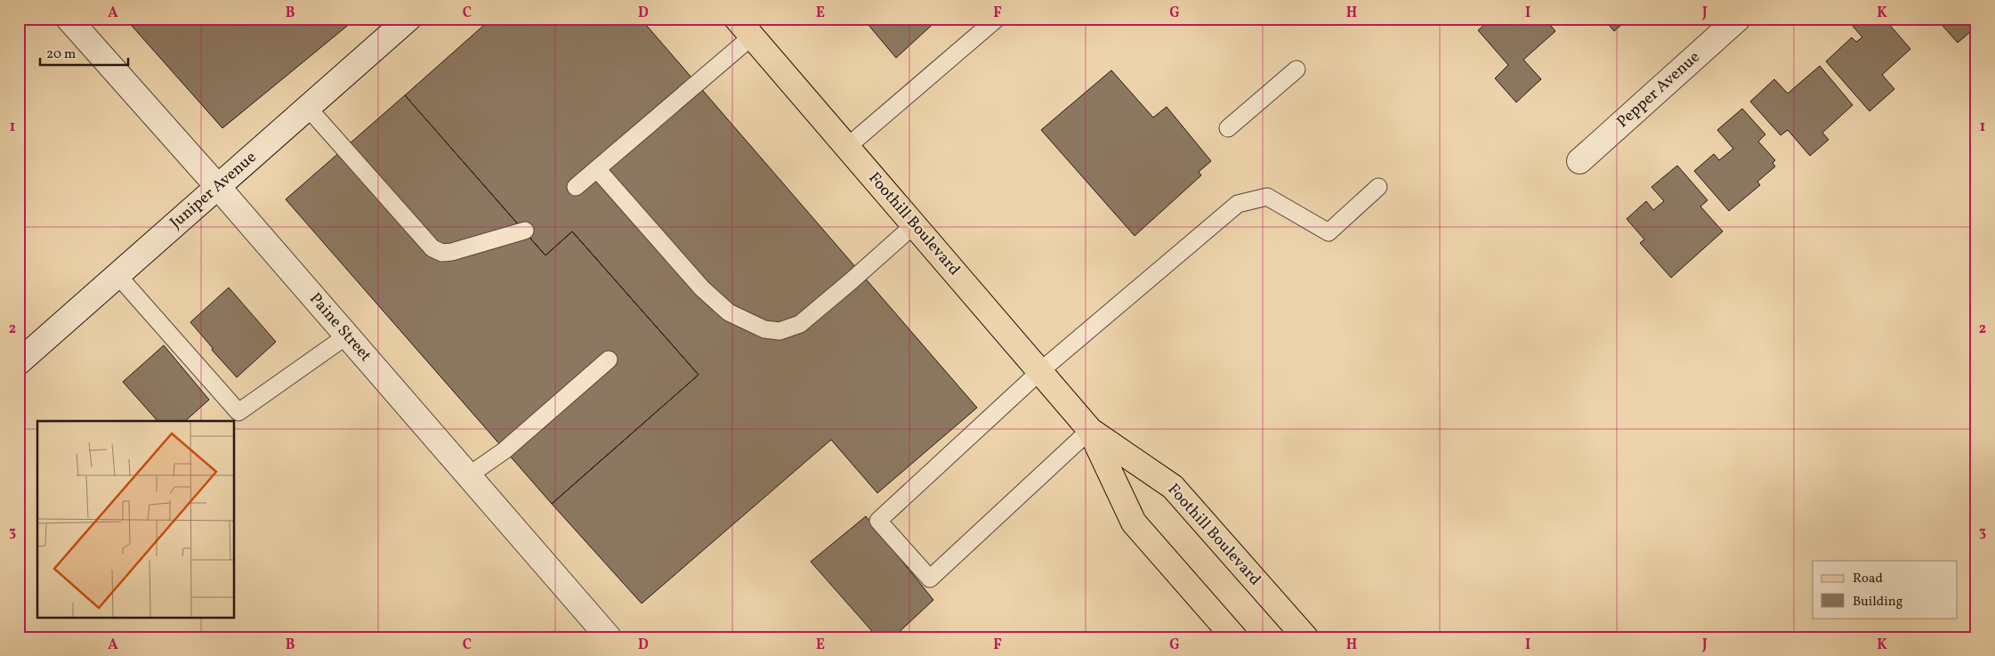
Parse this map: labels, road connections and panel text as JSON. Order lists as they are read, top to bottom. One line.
{"streets":{"main road":["Foothill Boulevard"],"street":["Pepper Avenue","Juniper Avenue","Paine Street"]},"crossings":[["Juniper Avenue","Paine Street"]],"legend":["Road","Building"],"scale_bar":"20 m","grid":{"columns":["A","B","C","D","E","F","G","H","I","J","K"],"rows":["1","2","3"]}}
